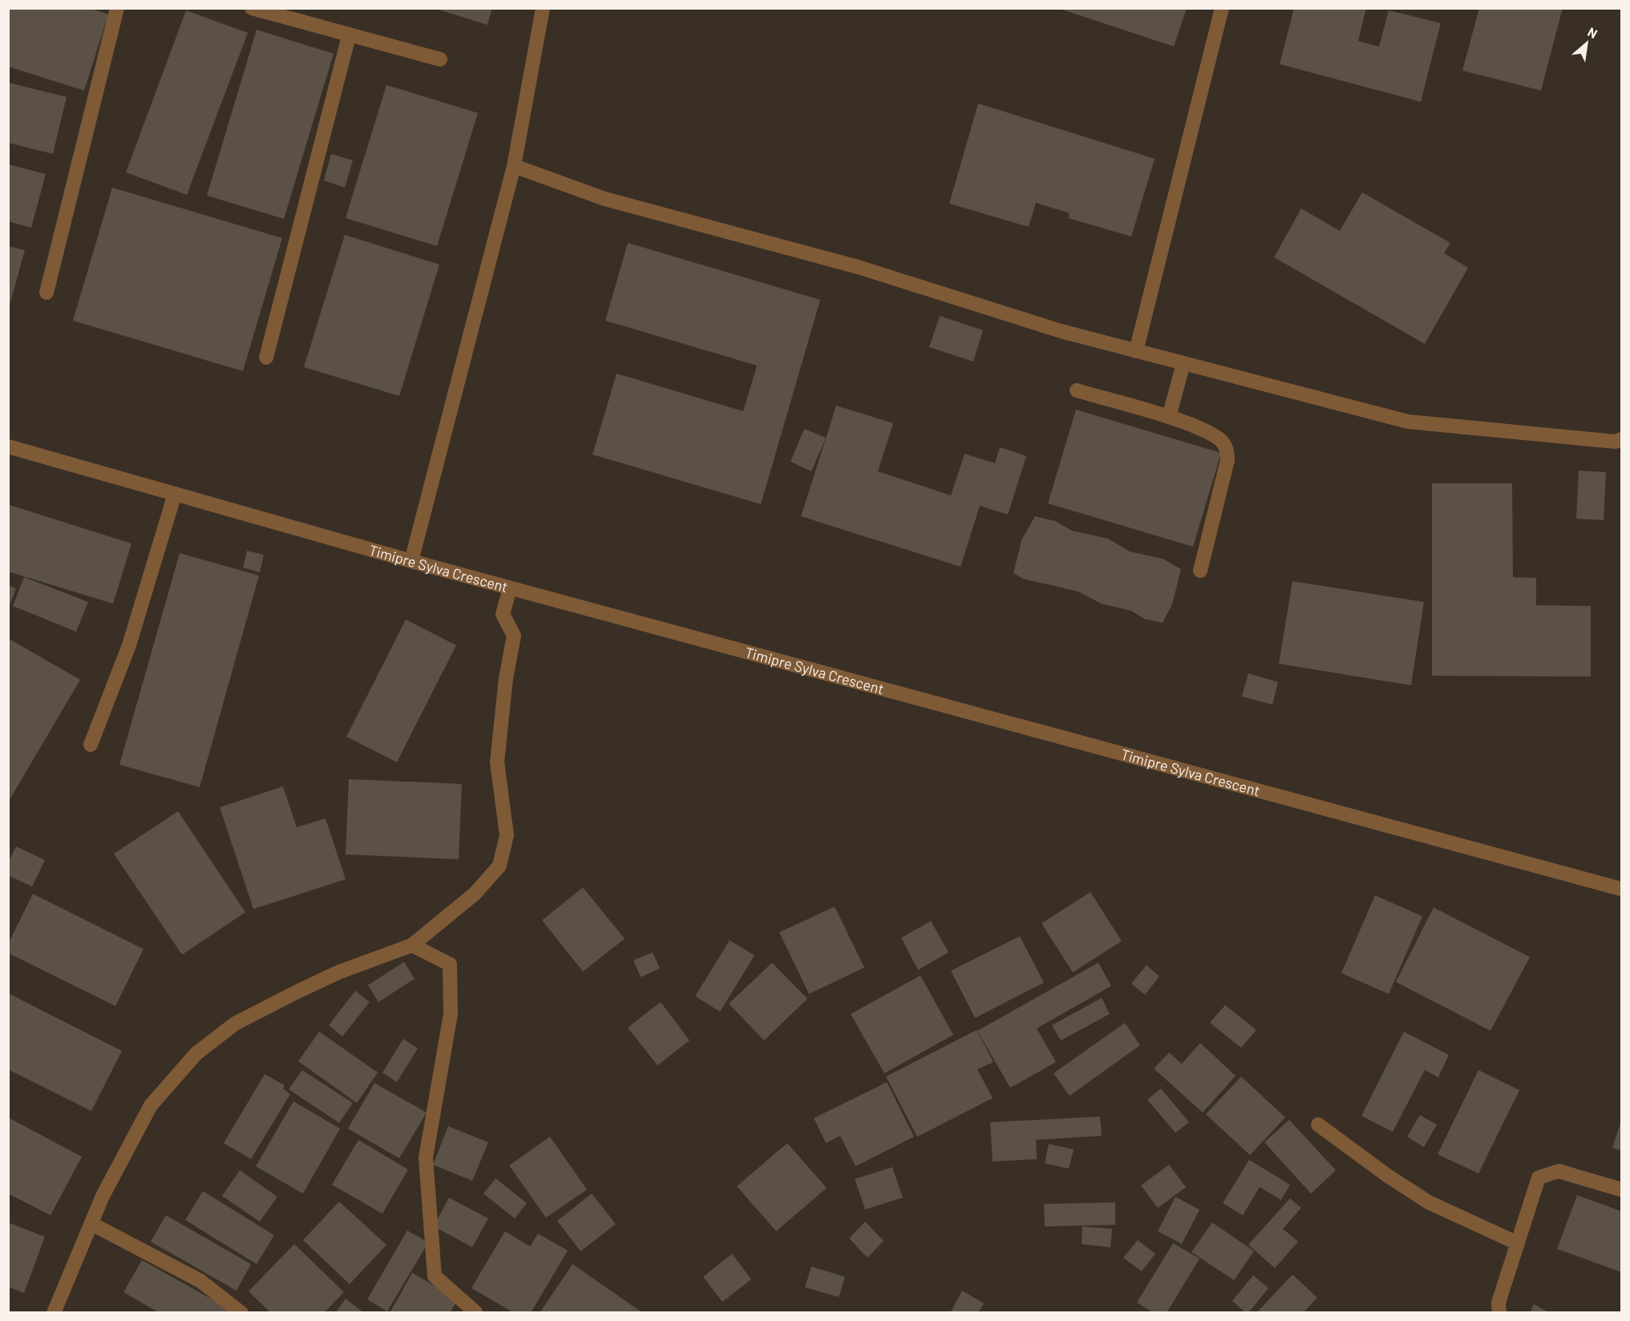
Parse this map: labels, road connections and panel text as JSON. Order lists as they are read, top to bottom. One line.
{"streets":{"street":["Timipre Sylva Crescent"]},"north":"top right"}
